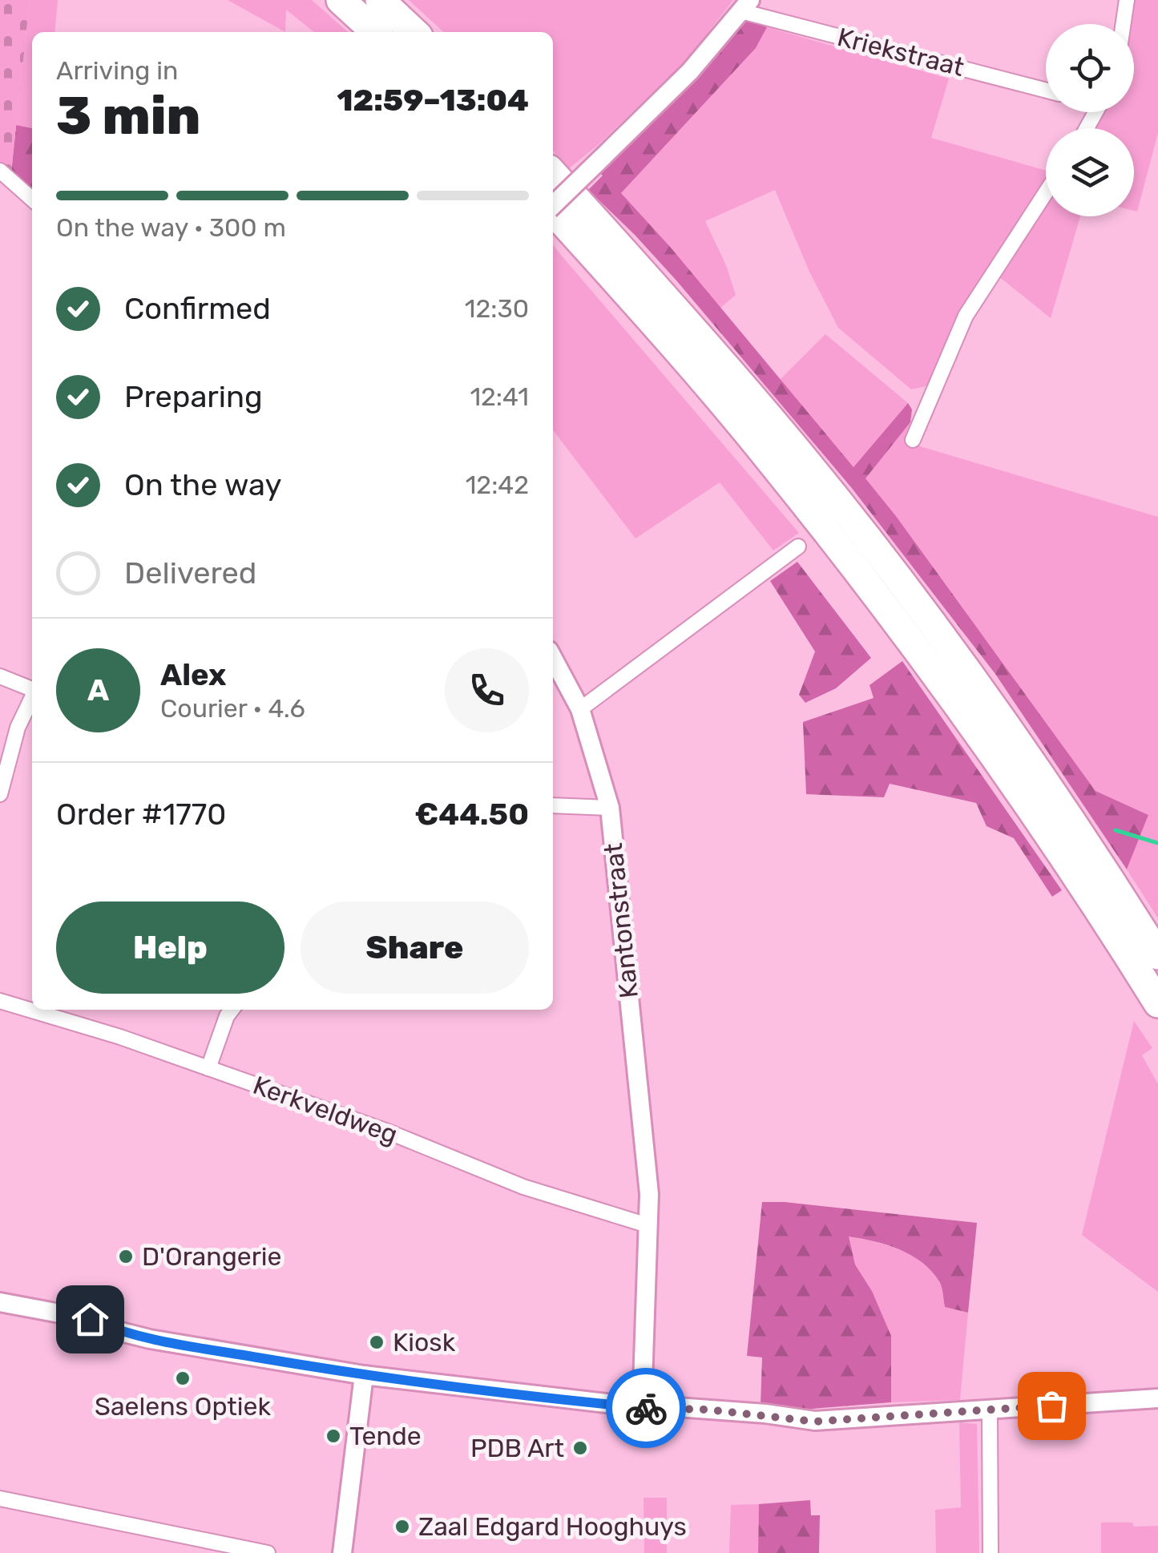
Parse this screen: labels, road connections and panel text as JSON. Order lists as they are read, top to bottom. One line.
{"streets":{"street":["Kriekstraat","Kantonstraat","Kerkveldweg"]},"crossings":[["Kantonstraat","Kerkveldweg"]],"places":["D'Orangerie","Kiosk","Saelens Optiek","Tende","PDB Art","Zaal Edgard Hooghuys"],"page":{"heading":["3 min","Arriving in","12:59–13:04"],"panel":["Alex","Courier · 4.6","Order #1770","€44.50"],"bar":"On the way · 300 m","list":[["Confirmed","12:30"],["Preparing","12:41"],["On the way","12:42"],"Delivered"],"round":"A","buttons":["Help","Share"]}}
